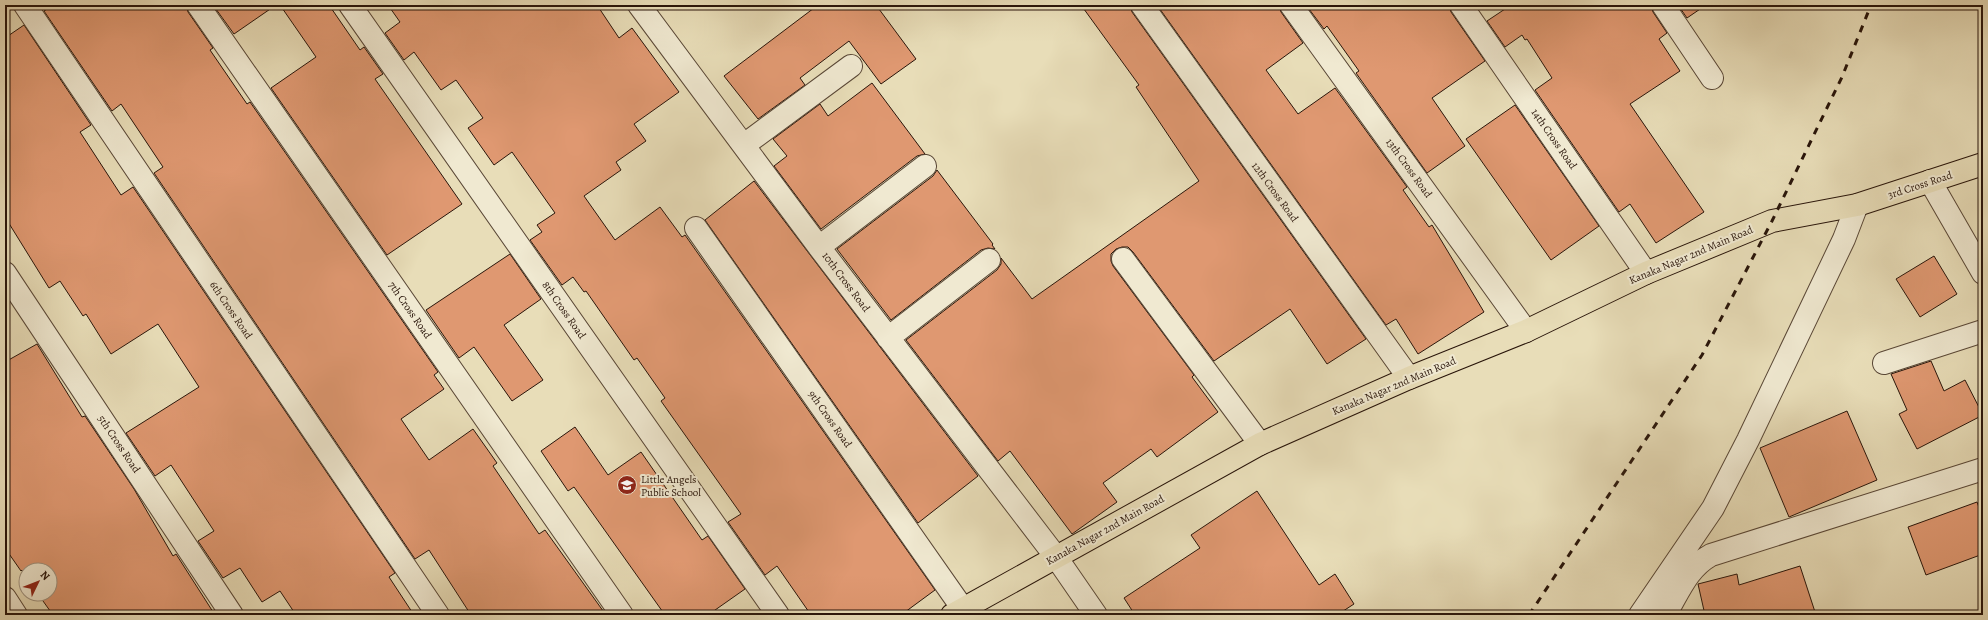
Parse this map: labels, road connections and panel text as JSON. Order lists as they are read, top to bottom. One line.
{"streets":{"main road":["3rd Cross Road","Kanaka Nagar 2nd Main Road"],"street":["14th Cross Road","13th Cross Road","12th Cross Road","10th Cross Road","6th Cross Road","7th Cross Road","8th Cross Road","9th Cross Road","5th Cross Road"]},"crossings":[["14th Cross Road","Kanaka Nagar 2nd Main Road"],["13th Cross Road","Kanaka Nagar 2nd Main Road"],["3rd Cross Road","Kanaka Nagar 2nd Main Road"],["12th Cross Road","Kanaka Nagar 2nd Main Road"],["Kanaka Nagar 2nd Main Road","10th Cross Road"],["Kanaka Nagar 2nd Main Road","9th Cross Road"]],"places":{"school or university":["Little Angels Public School"]},"north":"top right"}
